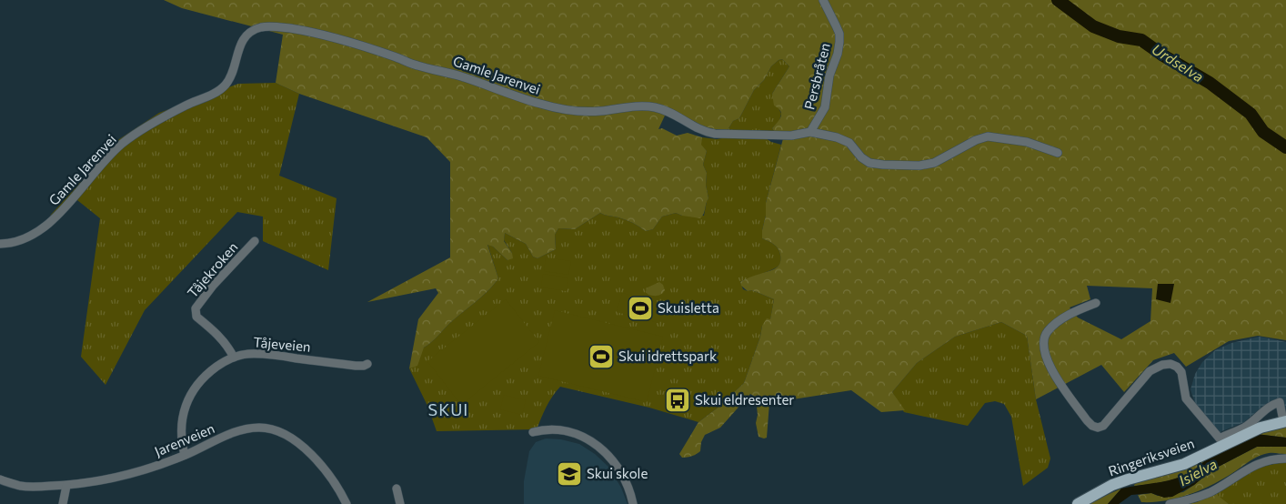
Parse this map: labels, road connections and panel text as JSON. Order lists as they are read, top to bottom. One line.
{"streets":{"main road":["Ringeriksveien"],"street":["Gamle Jarenvei","Persbråten","Tåjekroken","Tåjeveien","Jarenveien"]},"crossings":[["Gamle Jarenvei","Persbråten"],["Tåjekroken","Tåjeveien"],["Tåjeveien","Jarenveien"]],"districts":["SKUI"],"water":["Urdselva","Isielva"],"places":{"sports":["Skuisletta","Skui idrettspark"],"bus stop":["Skui eldresenter"],"school or university":["Skui skole"]}}
